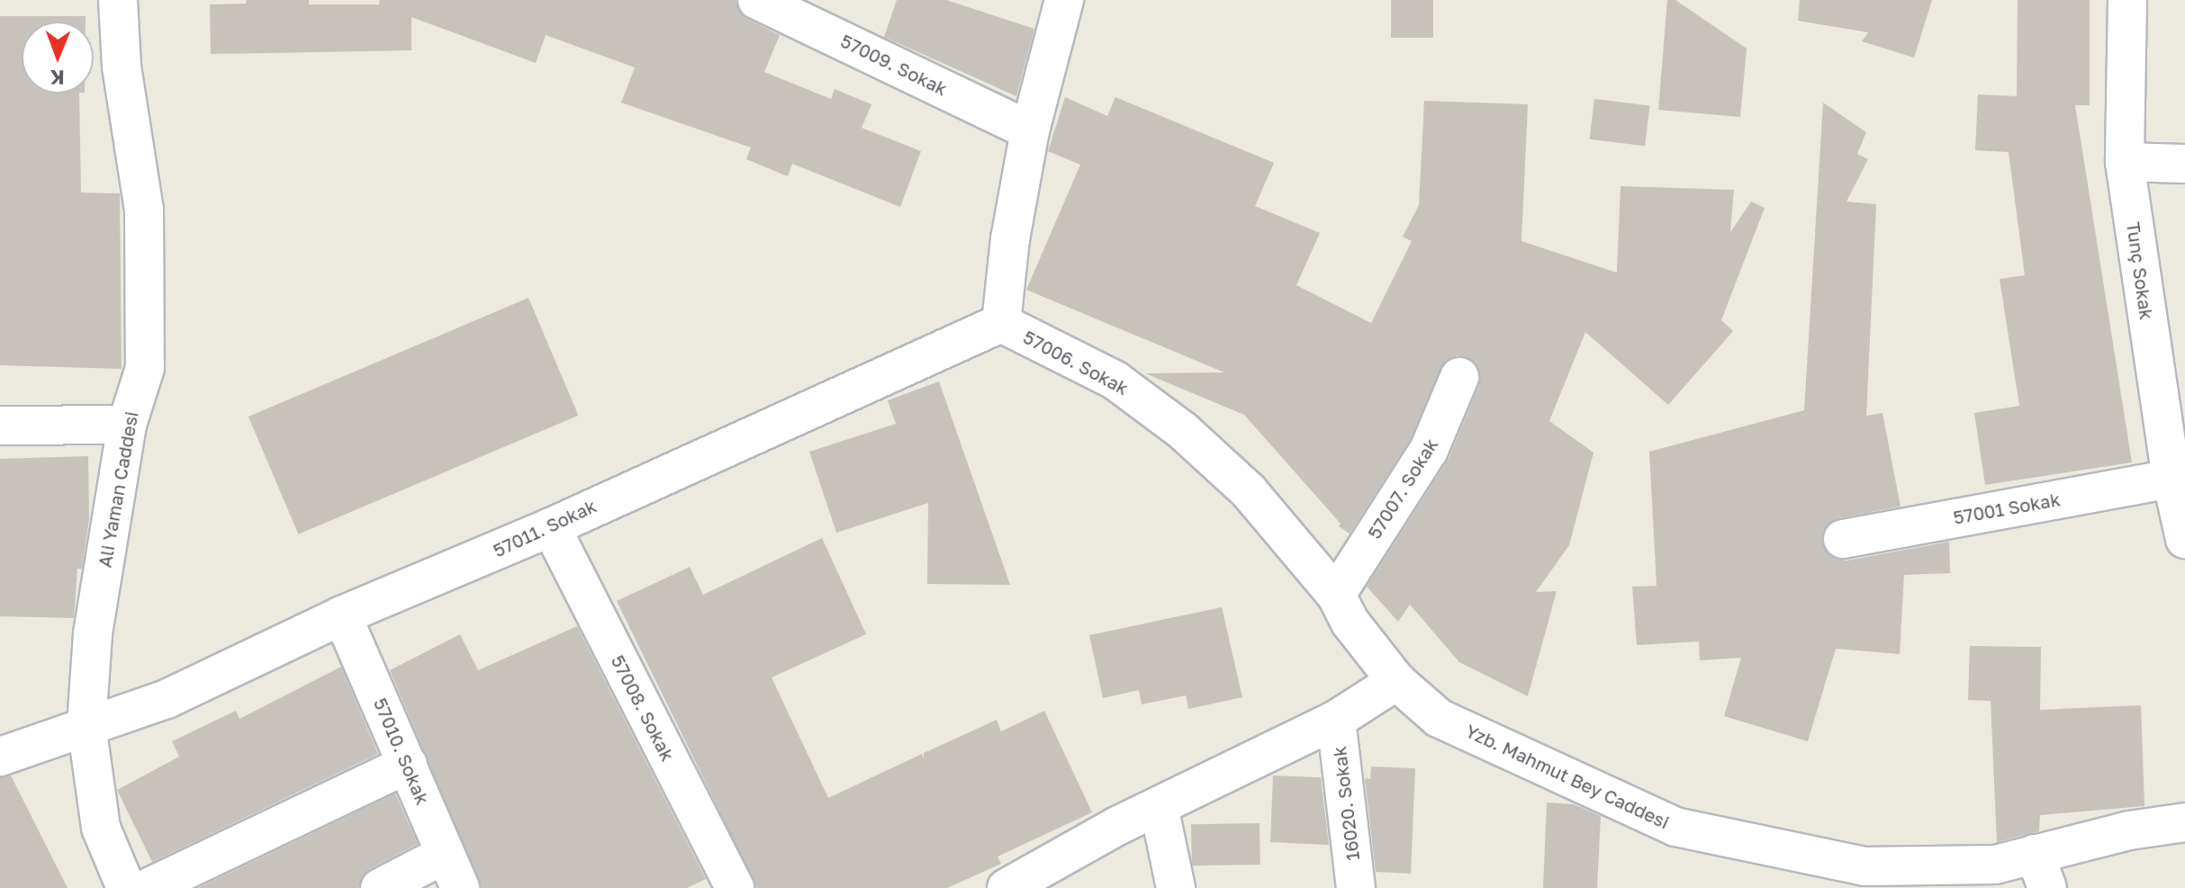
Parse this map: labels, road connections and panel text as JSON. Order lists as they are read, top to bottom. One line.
{"streets":{"street":["57009. Sokak","Tunç Sokak","57006. Sokak","57007. Sokak","Ali Yaman Caddesi","57001 Sokak","57011. Sokak","57008. Sokak","57010. Sokak","Yzb. Mahmut Bey Caddesi","16020. Sokak"]},"crossings":[["57009. Sokak","57006. Sokak"],["Tunç Sokak","57001 Sokak"],["57006. Sokak","57007. Sokak"],["57006. Sokak","57011. Sokak"],["57006. Sokak","Yzb. Mahmut Bey Caddesi"],["Ali Yaman Caddesi","57011. Sokak"],["57011. Sokak","57008. Sokak"],["57011. Sokak","57010. Sokak"]],"north":"bottom"}
